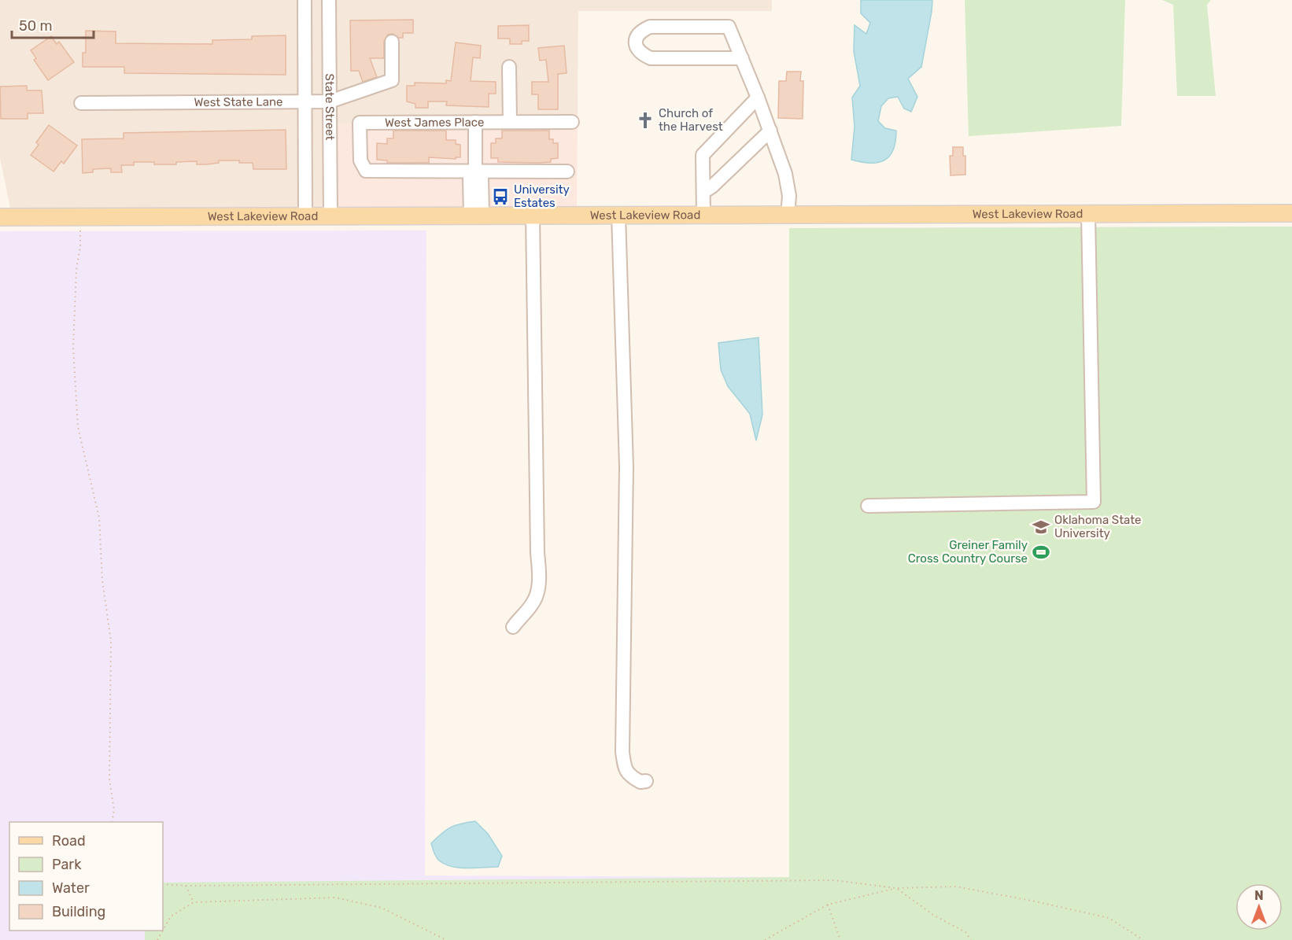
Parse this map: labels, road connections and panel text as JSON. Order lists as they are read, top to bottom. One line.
{"streets":{"main road":["West Lakeview Road"],"street":["West State Lane","State Street","West James Place"]},"crossings":[["West State Lane","State Street"],["State Street","West Lakeview Road"]],"places":{"church":["Church of the Harvest"],"bus stop":["University Estates"],"school or university":["Oklahoma State University"],"sports":["Greiner Family Cross Country Course"]},"legend":["Road","Park","Water","Building"],"scale_bar":"50 m","north":"top"}
